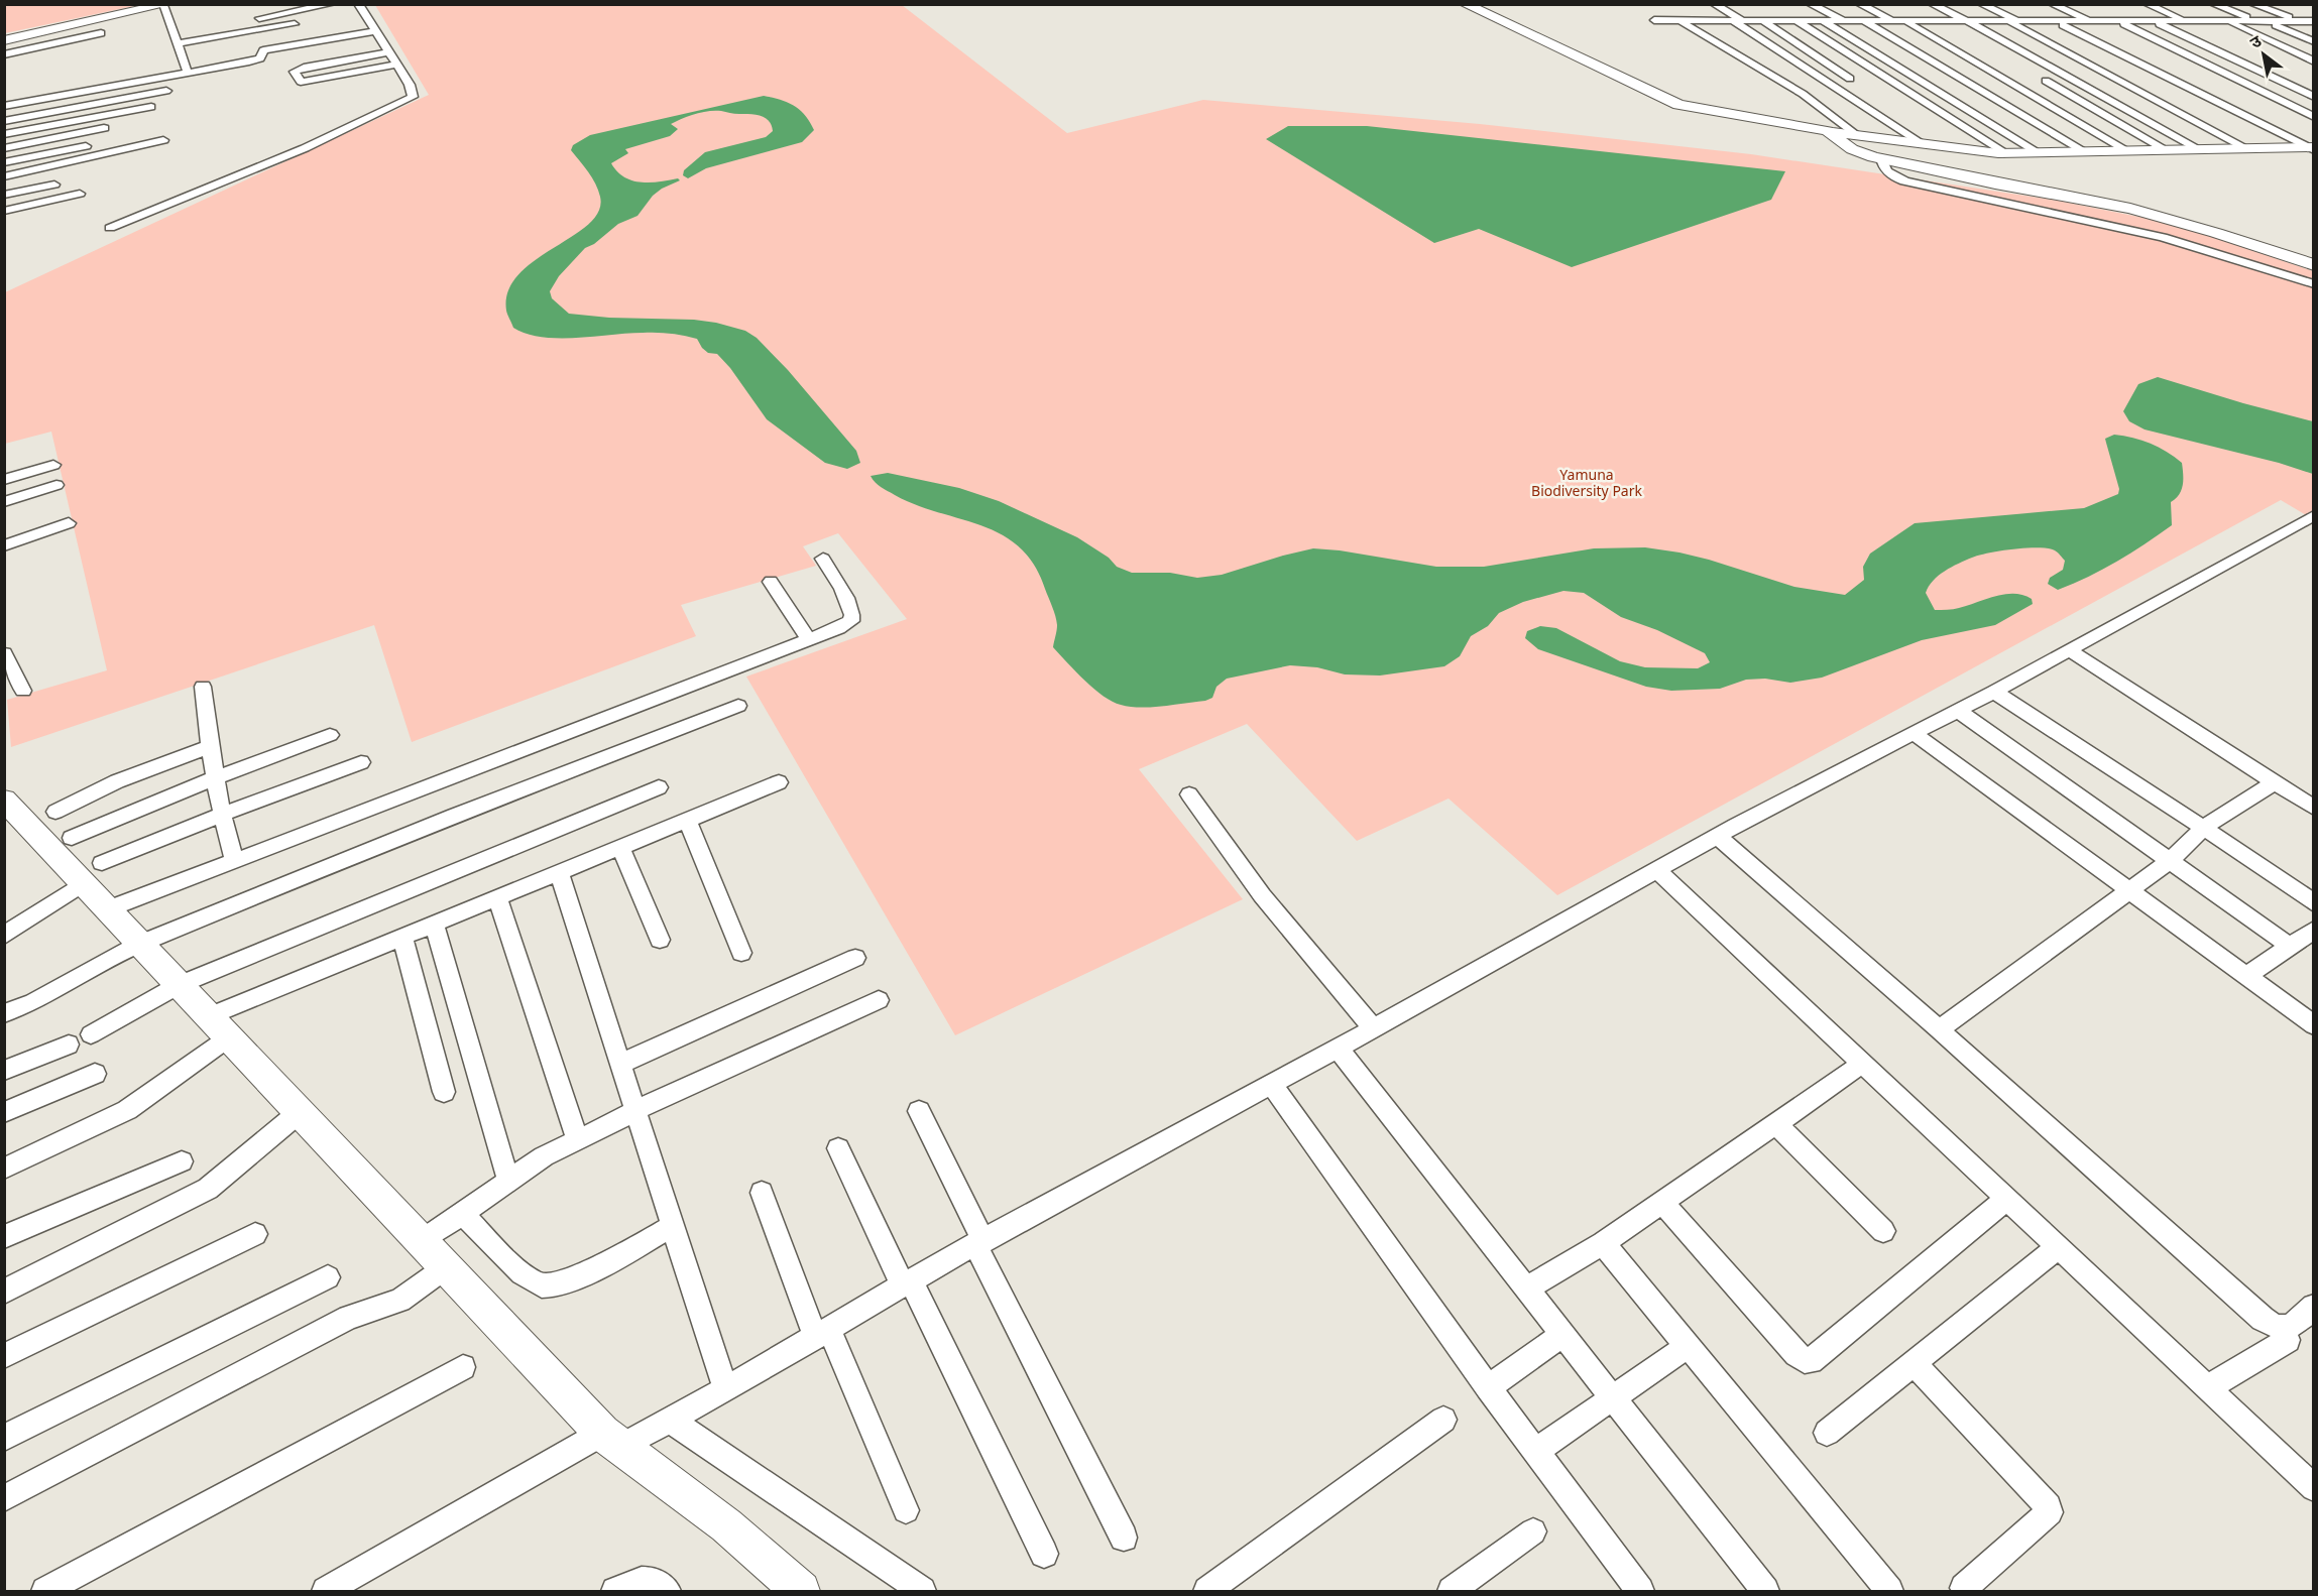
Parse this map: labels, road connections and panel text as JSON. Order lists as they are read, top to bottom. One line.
{"parks":["Yamuna Biodiversity Park"],"north":"top left"}
